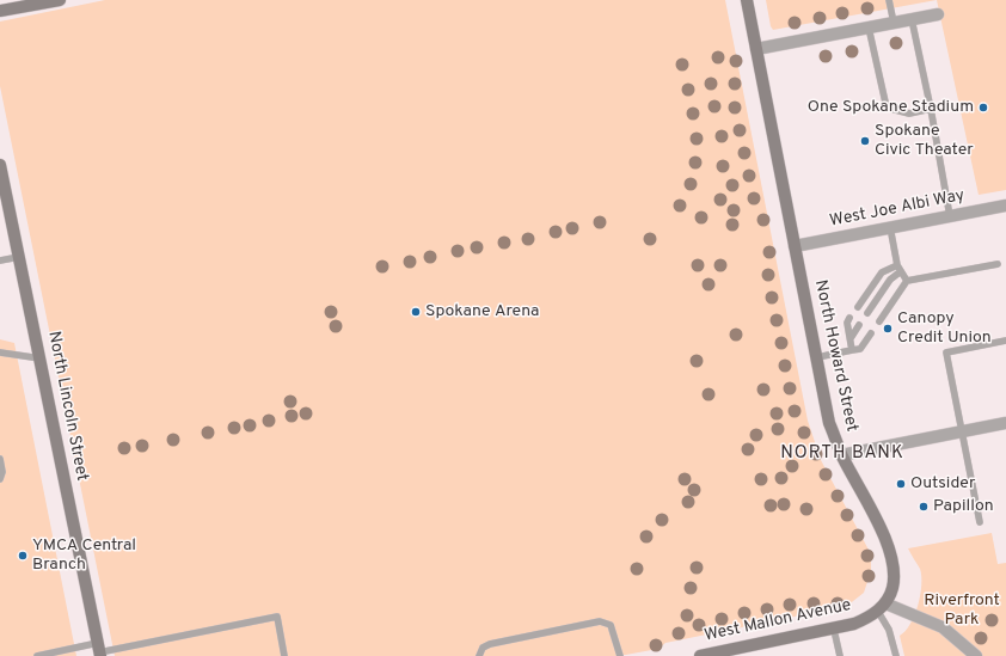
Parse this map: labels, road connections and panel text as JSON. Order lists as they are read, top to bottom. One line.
{"streets":{"street":["West Joe Albi Way","North Howard Street","North Lincoln Street","West Mallon Avenue"]},"crossings":[["West Joe Albi Way","North Howard Street"],["North Howard Street","West Mallon Avenue"]],"districts":["NORTH BANK"],"parks":["Riverfront Park"],"places":["One Spokane Stadium","Spokane Civic Theater","Spokane Arena","Canopy Credit Union","Outsider","Papillon","YMCA Central Branch"]}
